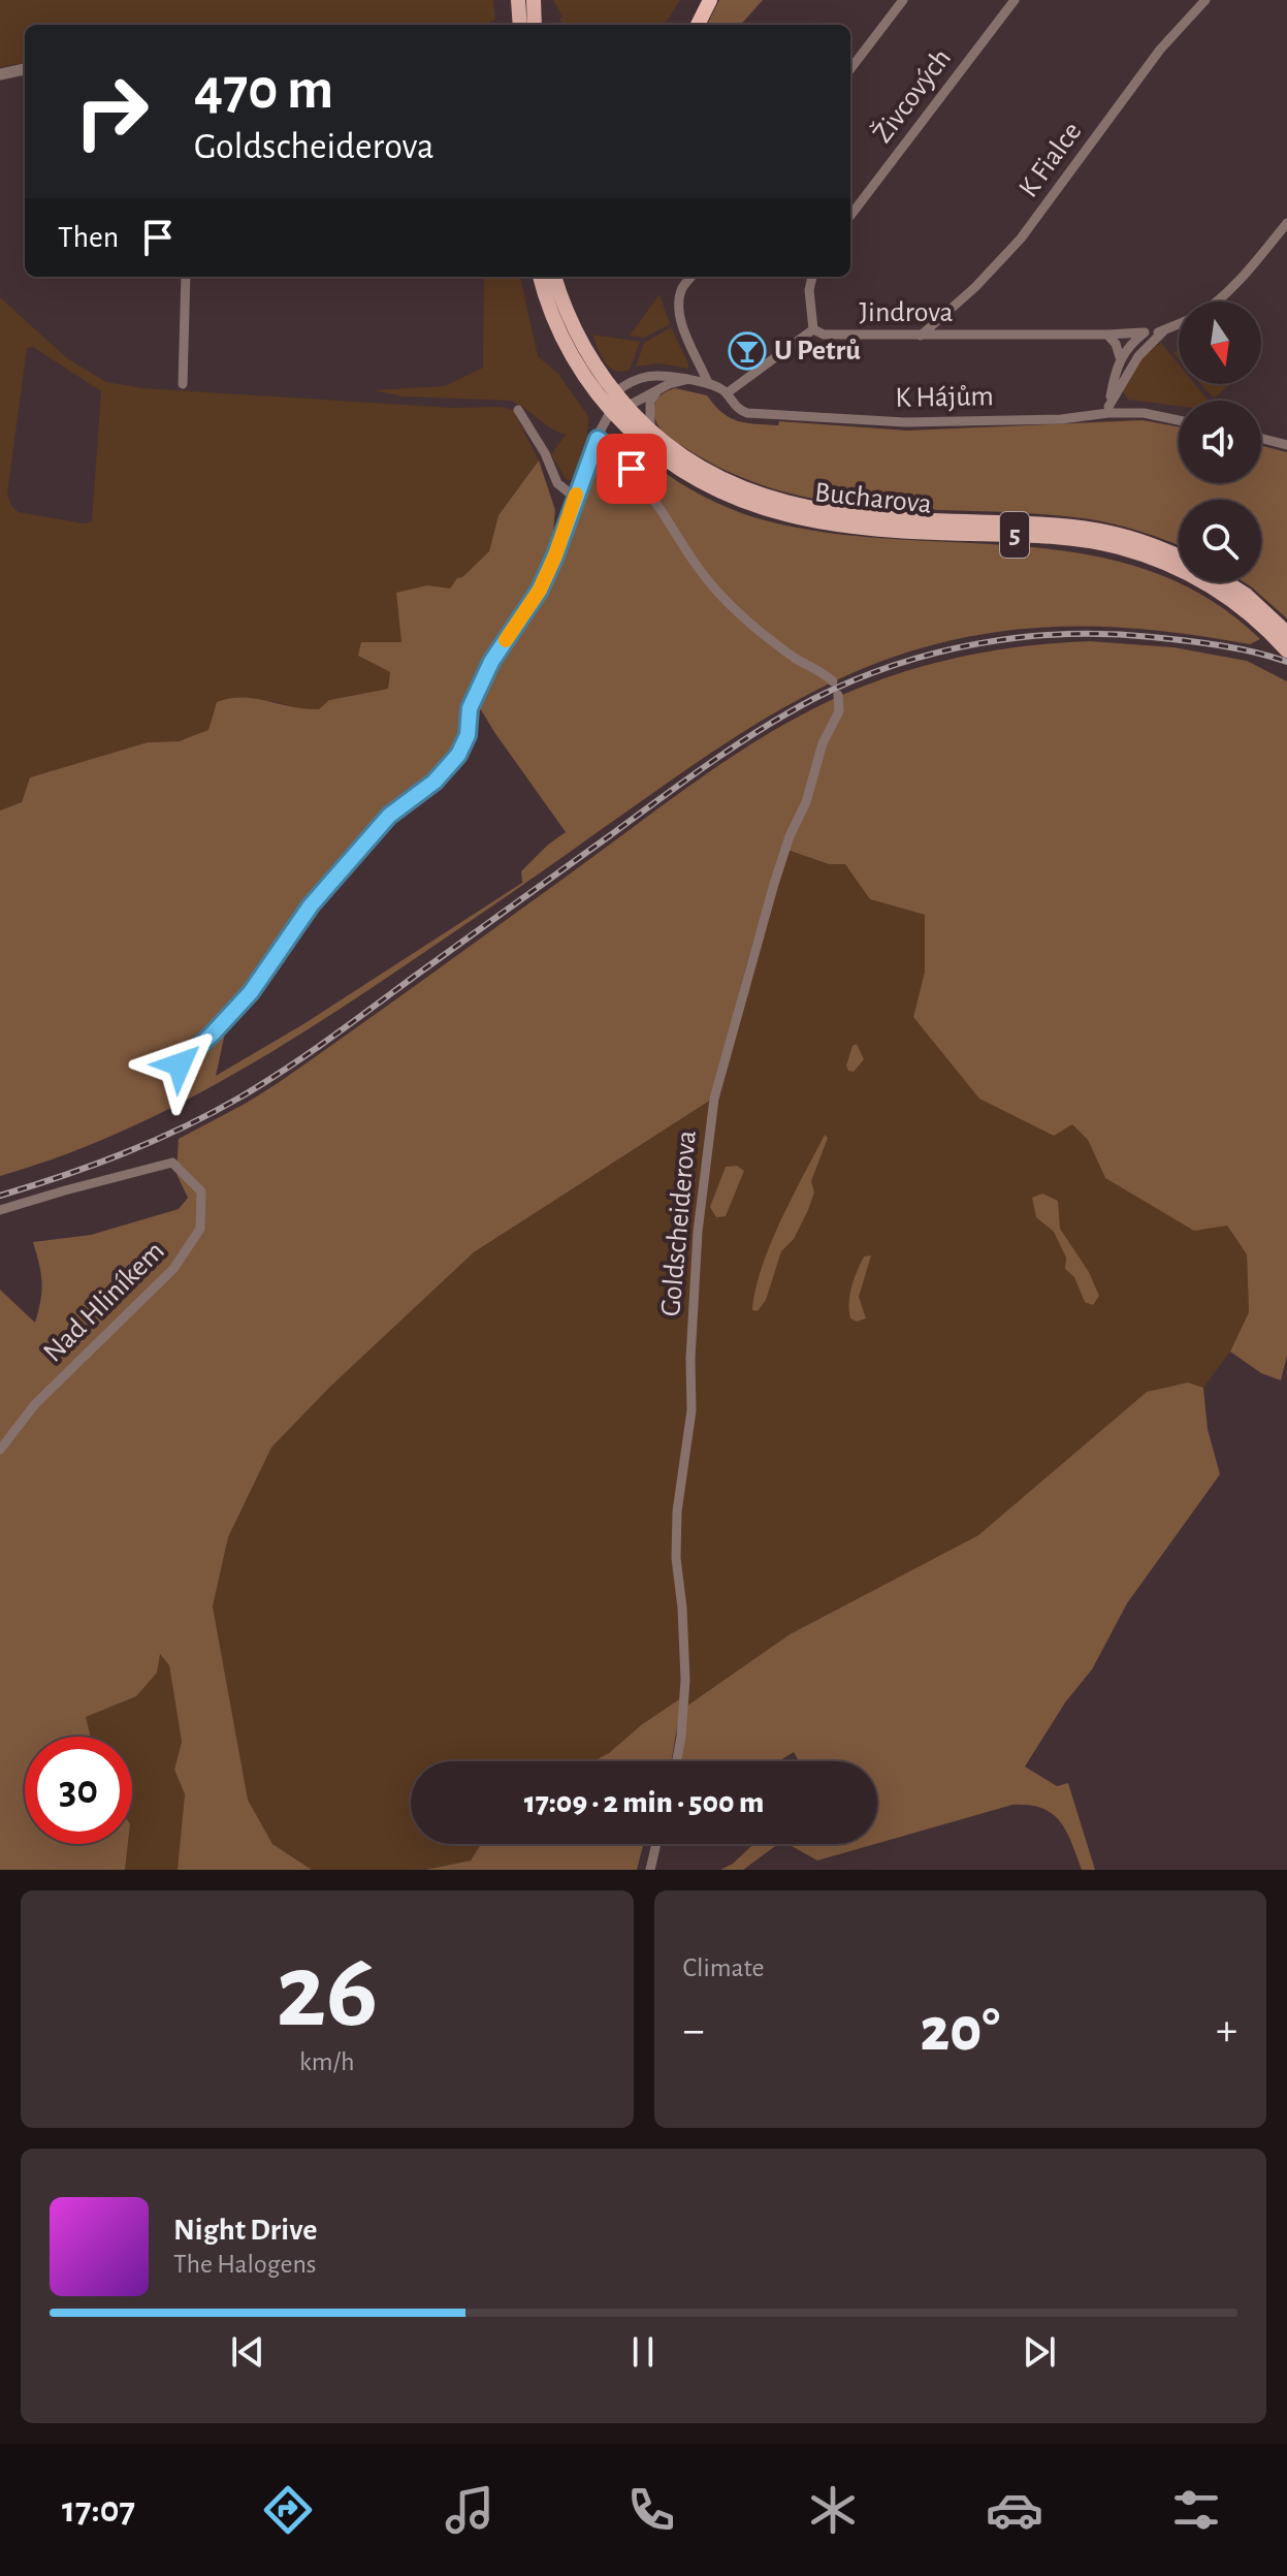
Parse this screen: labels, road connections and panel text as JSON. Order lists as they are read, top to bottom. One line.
{"streets":{"main road":["Bucharova","5"],"street":["Živcových","K Fialce","Jindrova","K Hájům","Goldscheiderova","Nad Hliníkem"]},"crossings":[["K Fialce","Jindrova"],["Jindrova","K Hájům"],["K Hájům","Bucharova"]],"places":{"bar":["U Petrů"]},"north":"bottom","page":{"turn":["470 m","Goldscheiderova"],"then":"Then","limit":"30","trip":"17:09 · 2 min · 500 m","tile":[["26","km/h"],"Climate"],"heat":["−","20°","+"],"song":["Night Drive","The Halogens"],"tabs":"17:07"}}
